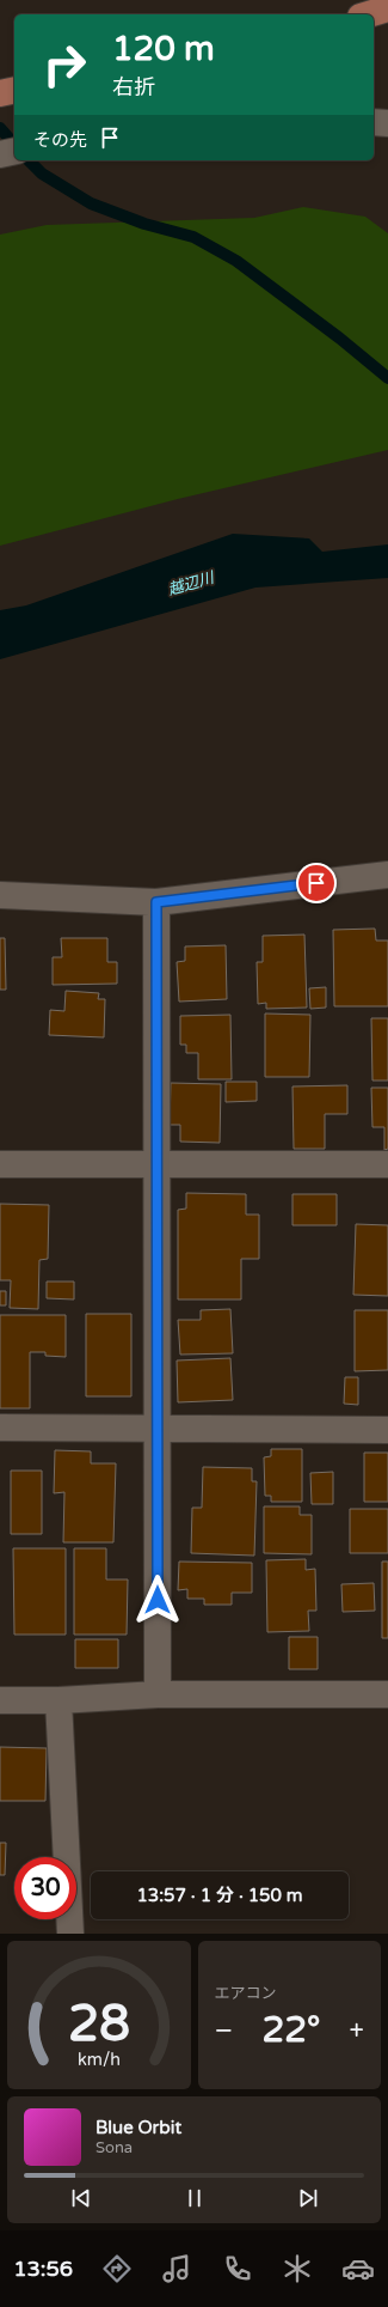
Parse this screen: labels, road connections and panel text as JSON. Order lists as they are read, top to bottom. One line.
{"water":["越辺川"],"page":{"turn":["120 m","右折"],"then":"その先","limit":"30","trip":"13:57 · 1 分 · 150 m","tile":"エアコン","heat":["−","22°","+"],"song":["Blue Orbit","Sona"],"tabs":"13:56","gauge":["28","km/h"]}}
